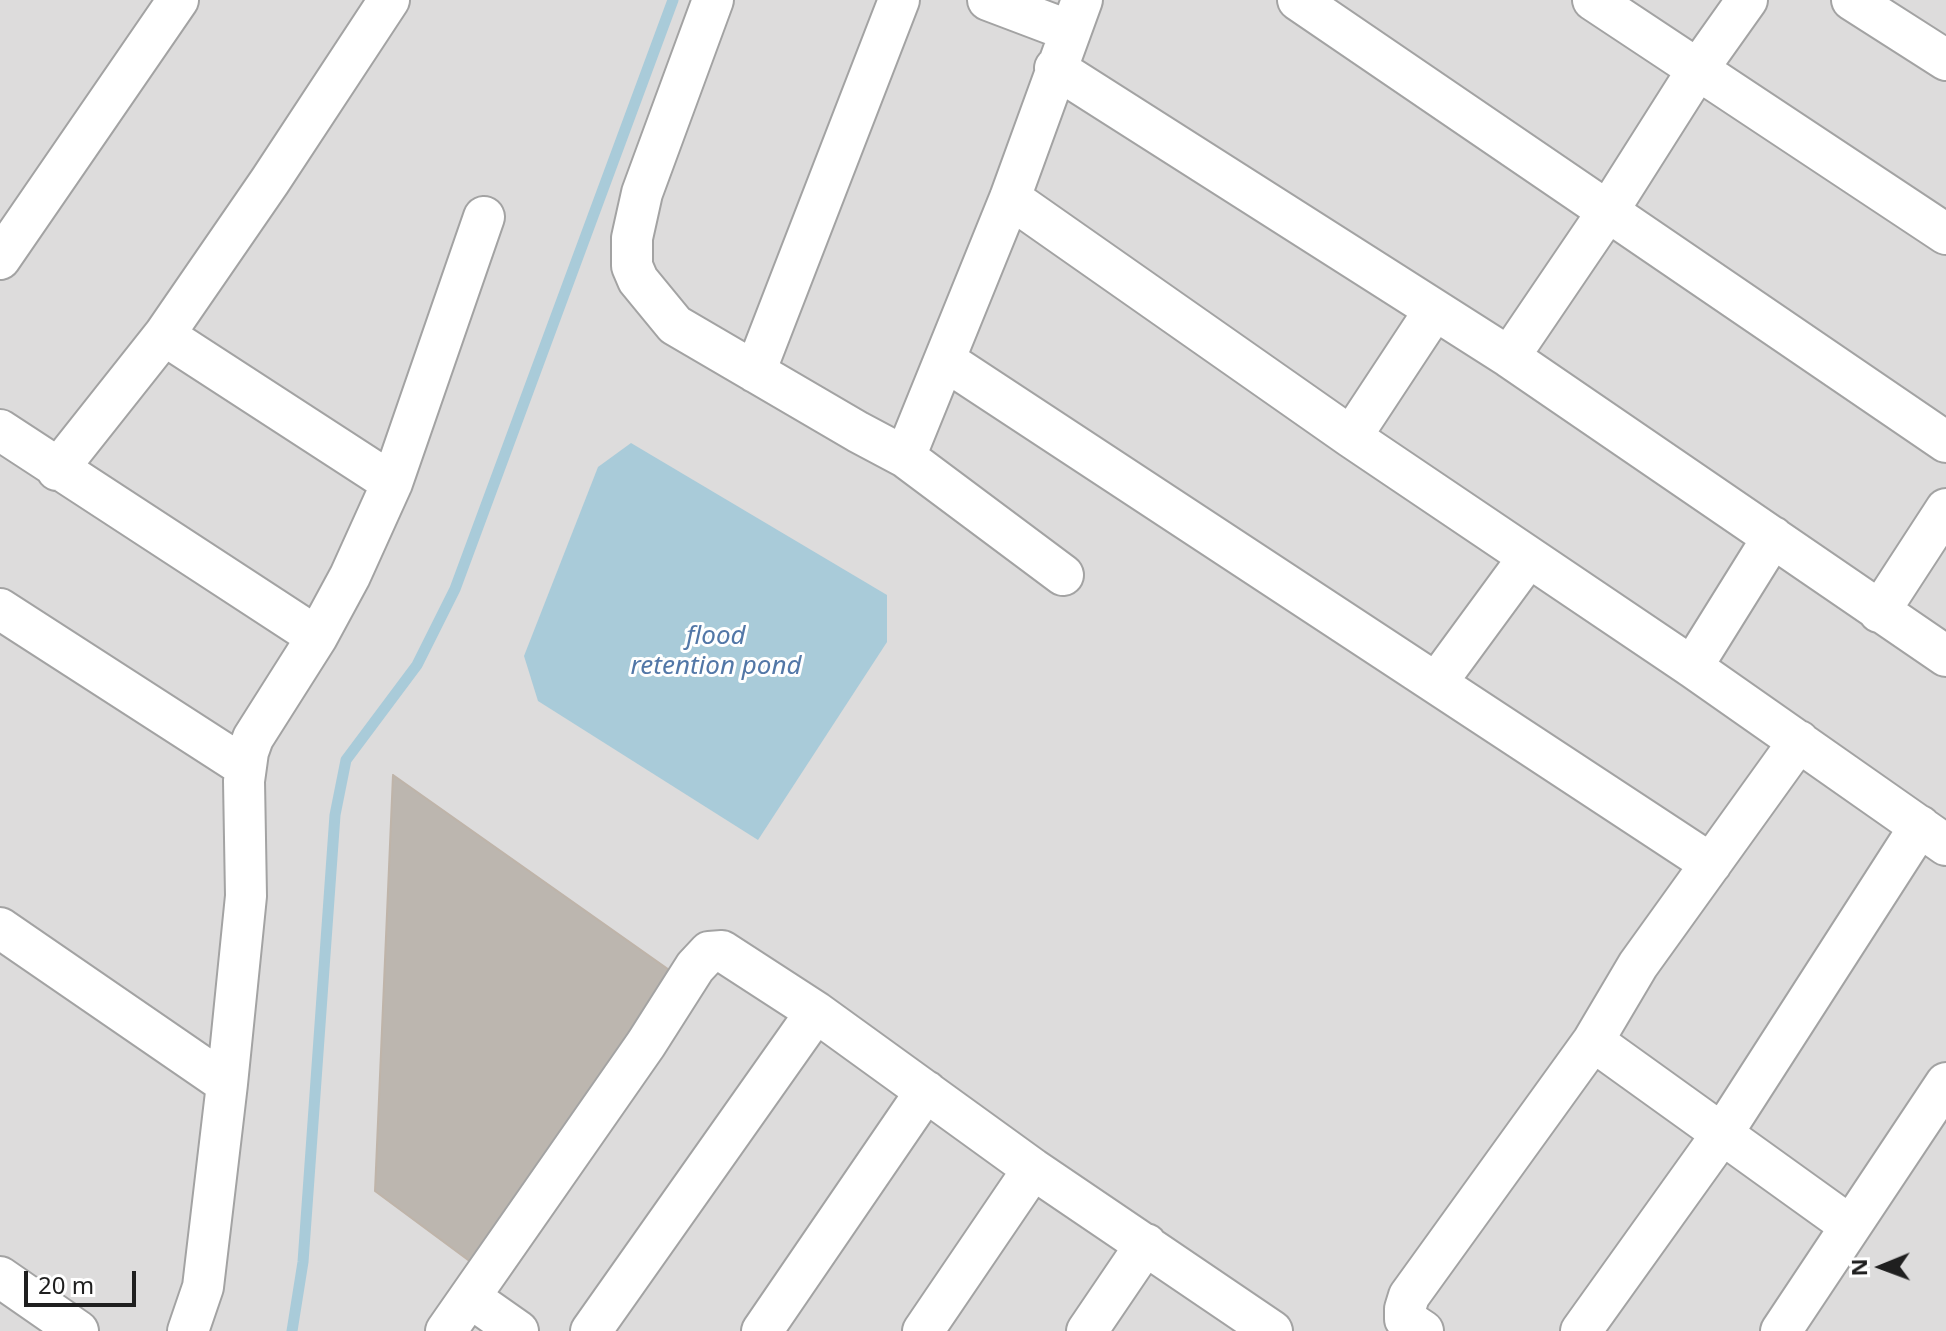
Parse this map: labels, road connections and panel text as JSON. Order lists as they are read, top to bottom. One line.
{"water":["flood retention pond"],"scale_bar":"20 m","north":"left"}
